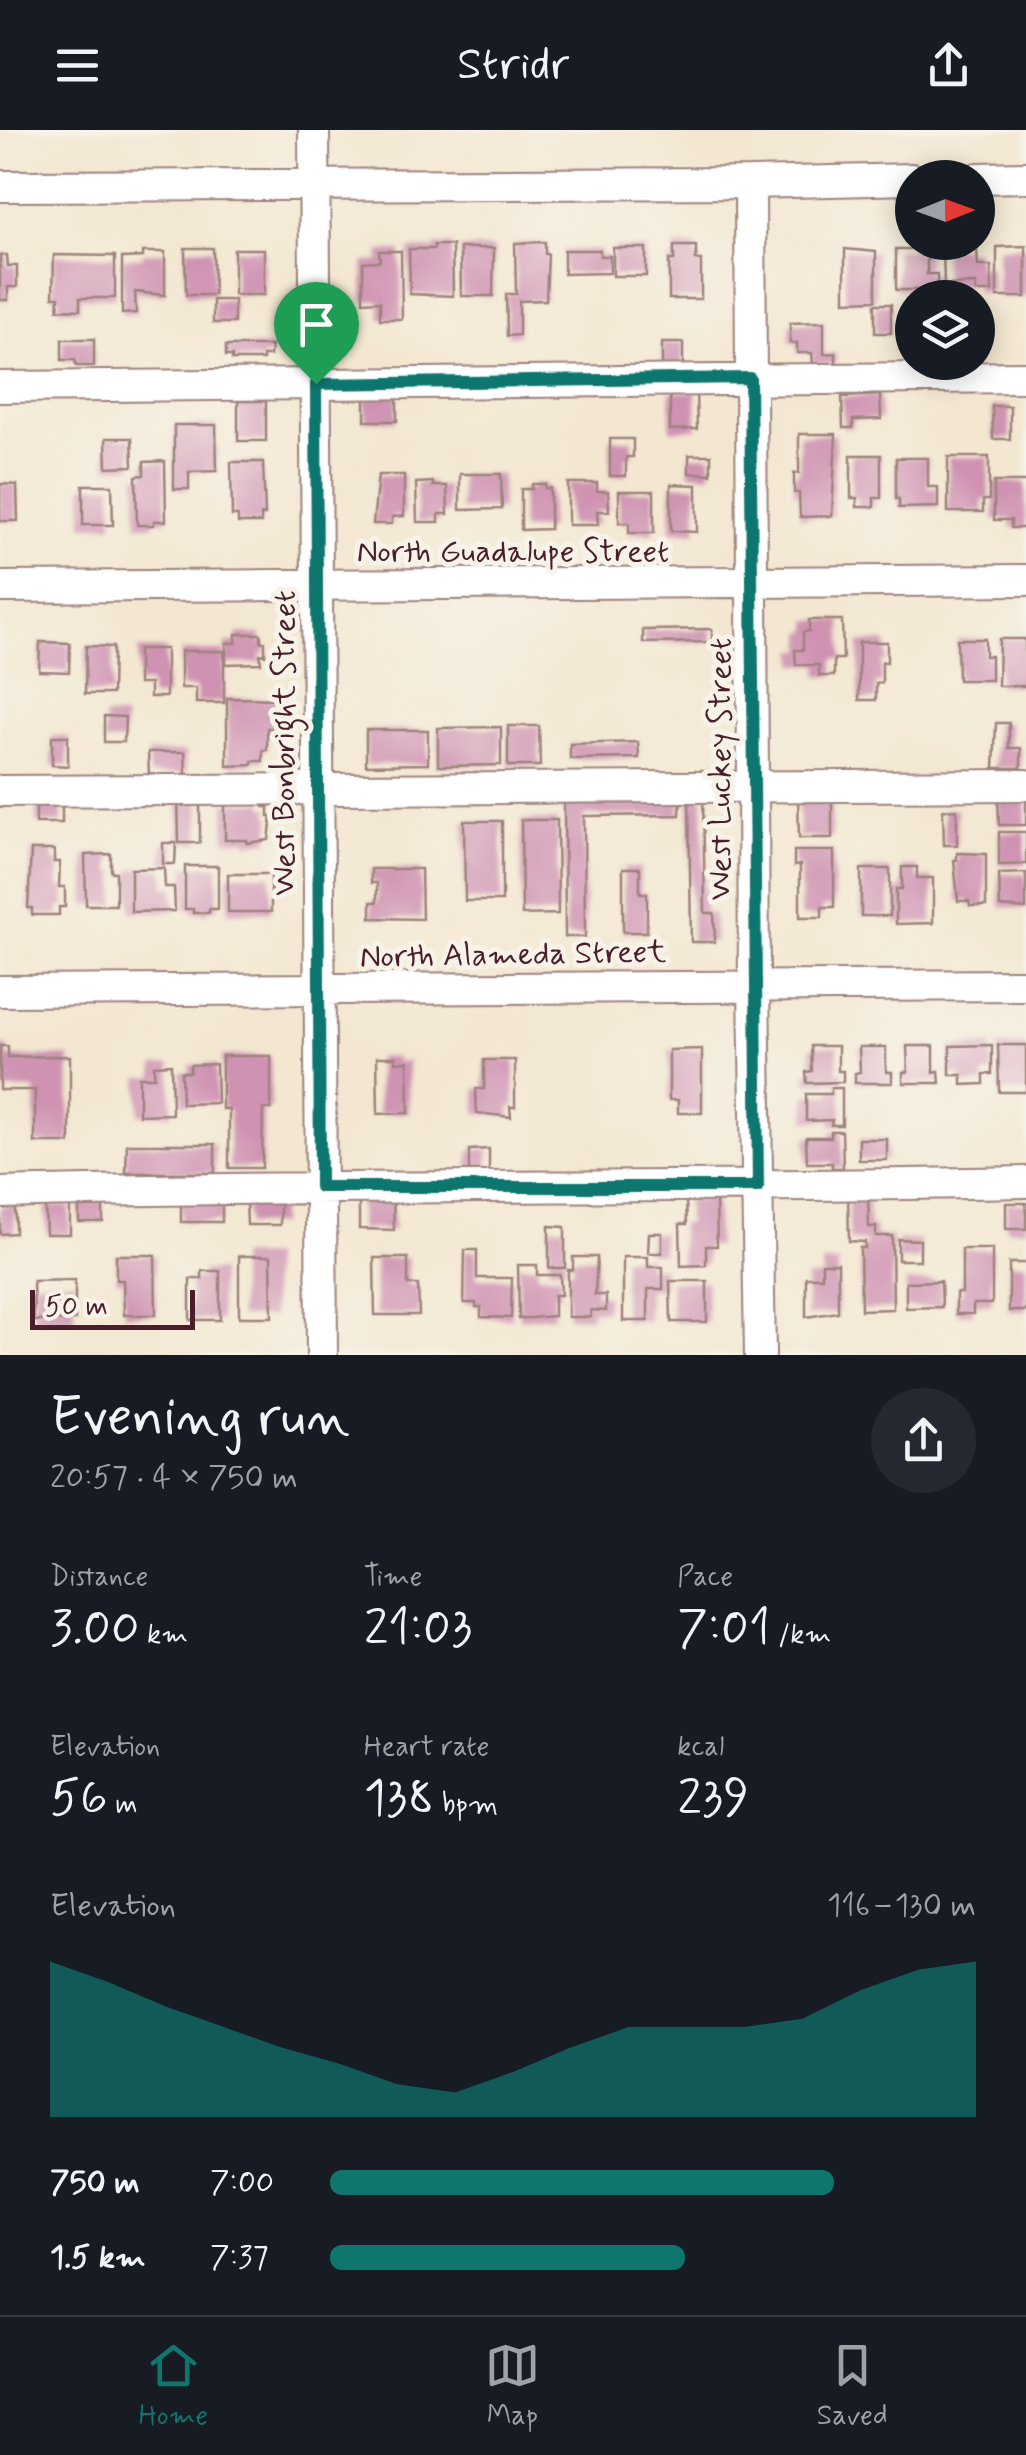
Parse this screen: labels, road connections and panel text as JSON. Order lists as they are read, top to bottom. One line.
{"streets":{"street":["North Guadalupe Street","West Bonbright Street","West Luckey Street","North Alameda Street"]},"crossings":[["North Guadalupe Street","West Bonbright Street"],["North Guadalupe Street","West Luckey Street"],["West Bonbright Street","North Alameda Street"],["West Luckey Street","North Alameda Street"]],"scale_bar":"50 m","north":"right","page":{"header":"Stridr","scale":"50 m","heading":["Evening run","20:57 · 4 × 750 m"],"stats":[["Distance","3.00 km"],["Time","21:03"],["Pace","7:01 /km"],["Elevation","56 m"],["Heart rate","138 bpm"],["kcal","239"]],"chart":["Elevation","116–130 m"],"list":[{"name":"750 m","note":"7:00"},{"name":"1.5 km","note":"7:37"}],"tabs":["Home","Map","Saved"]}}
